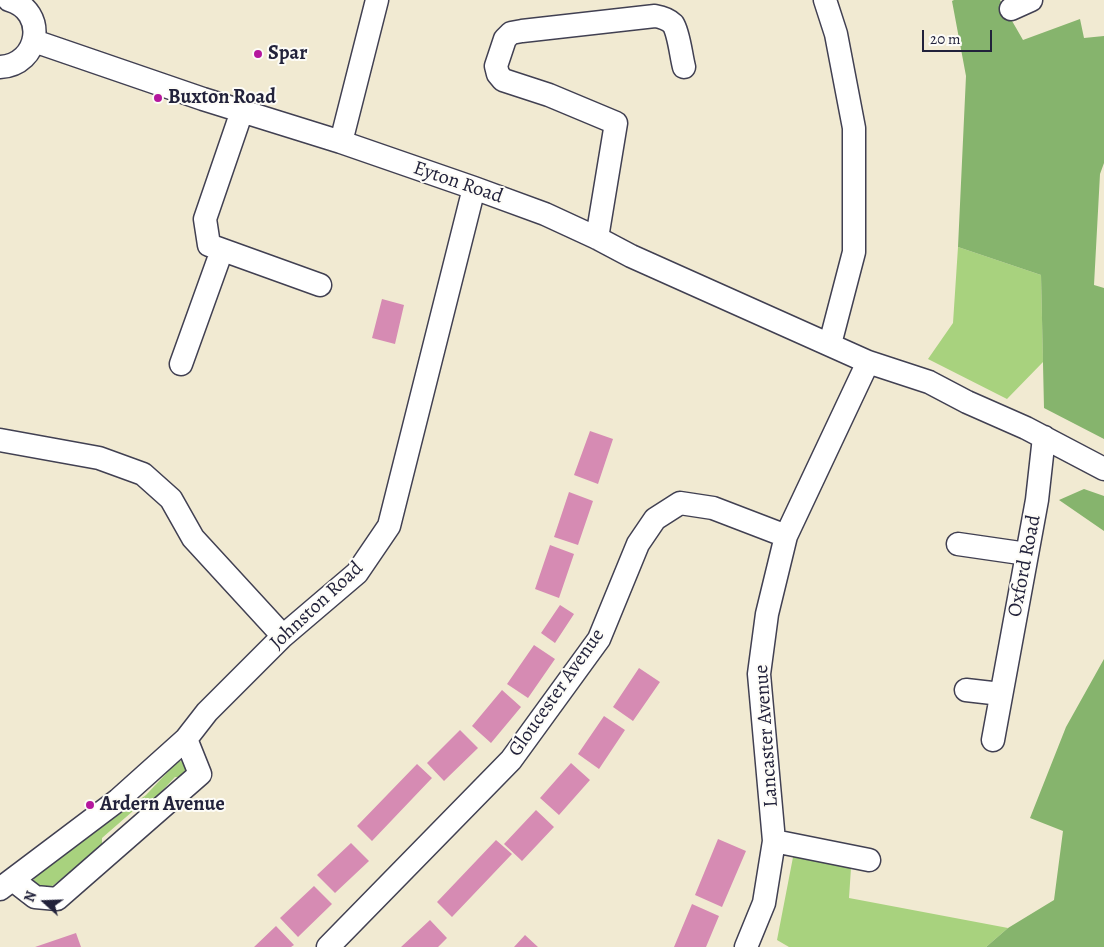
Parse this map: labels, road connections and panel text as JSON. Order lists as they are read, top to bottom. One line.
{"streets":{"street":["Eyton Road","Oxford Road","Johnston Road","Gloucester Avenue","Lancaster Avenue"]},"crossings":[["Eyton Road","Johnston Road"],["Eyton Road","Lancaster Avenue"],["Gloucester Avenue","Lancaster Avenue"]],"places":["Spar","Buxton Road","Ardern Avenue"],"scale_bar":"20 m","north":"left"}
